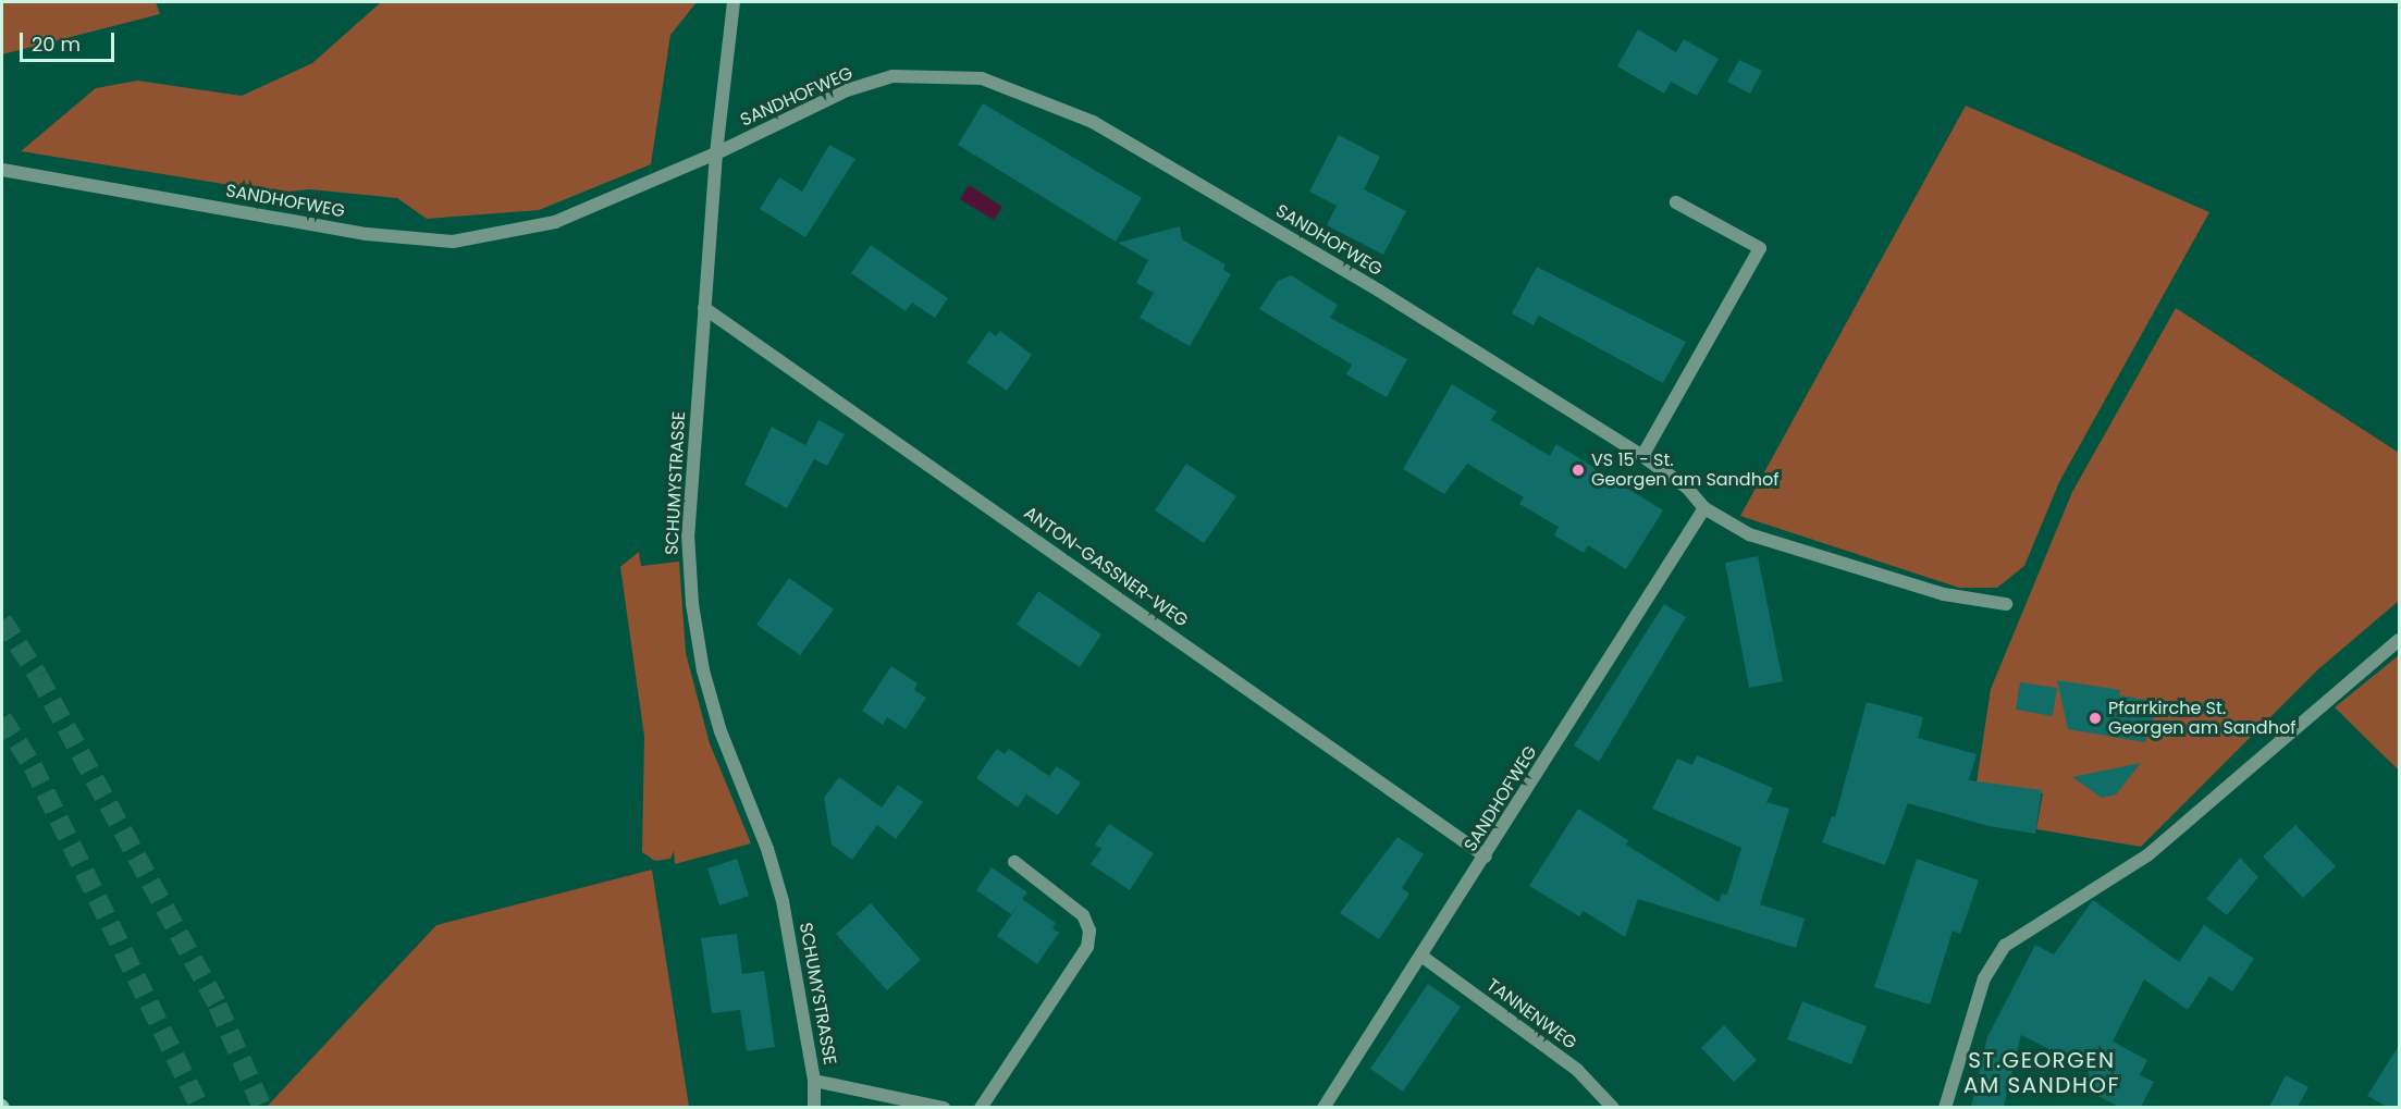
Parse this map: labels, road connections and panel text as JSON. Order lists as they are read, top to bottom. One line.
{"streets":{"street":["SANDHOFWEG","SCHUMYSTRASSE","ANTON-GASSNER-WEG","TANNENWEG"]},"crossings":[["SANDHOFWEG","SCHUMYSTRASSE"],["SANDHOFWEG","ANTON-GASSNER-WEG"],["SANDHOFWEG","TANNENWEG"],["SCHUMYSTRASSE","ANTON-GASSNER-WEG"]],"districts":["ST.GEORGEN AM SANDHOF"],"places":["VS 15 - St. Georgen am Sandhof","Pfarrkirche St. Georgen am Sandhof"],"scale_bar":"20 m"}
